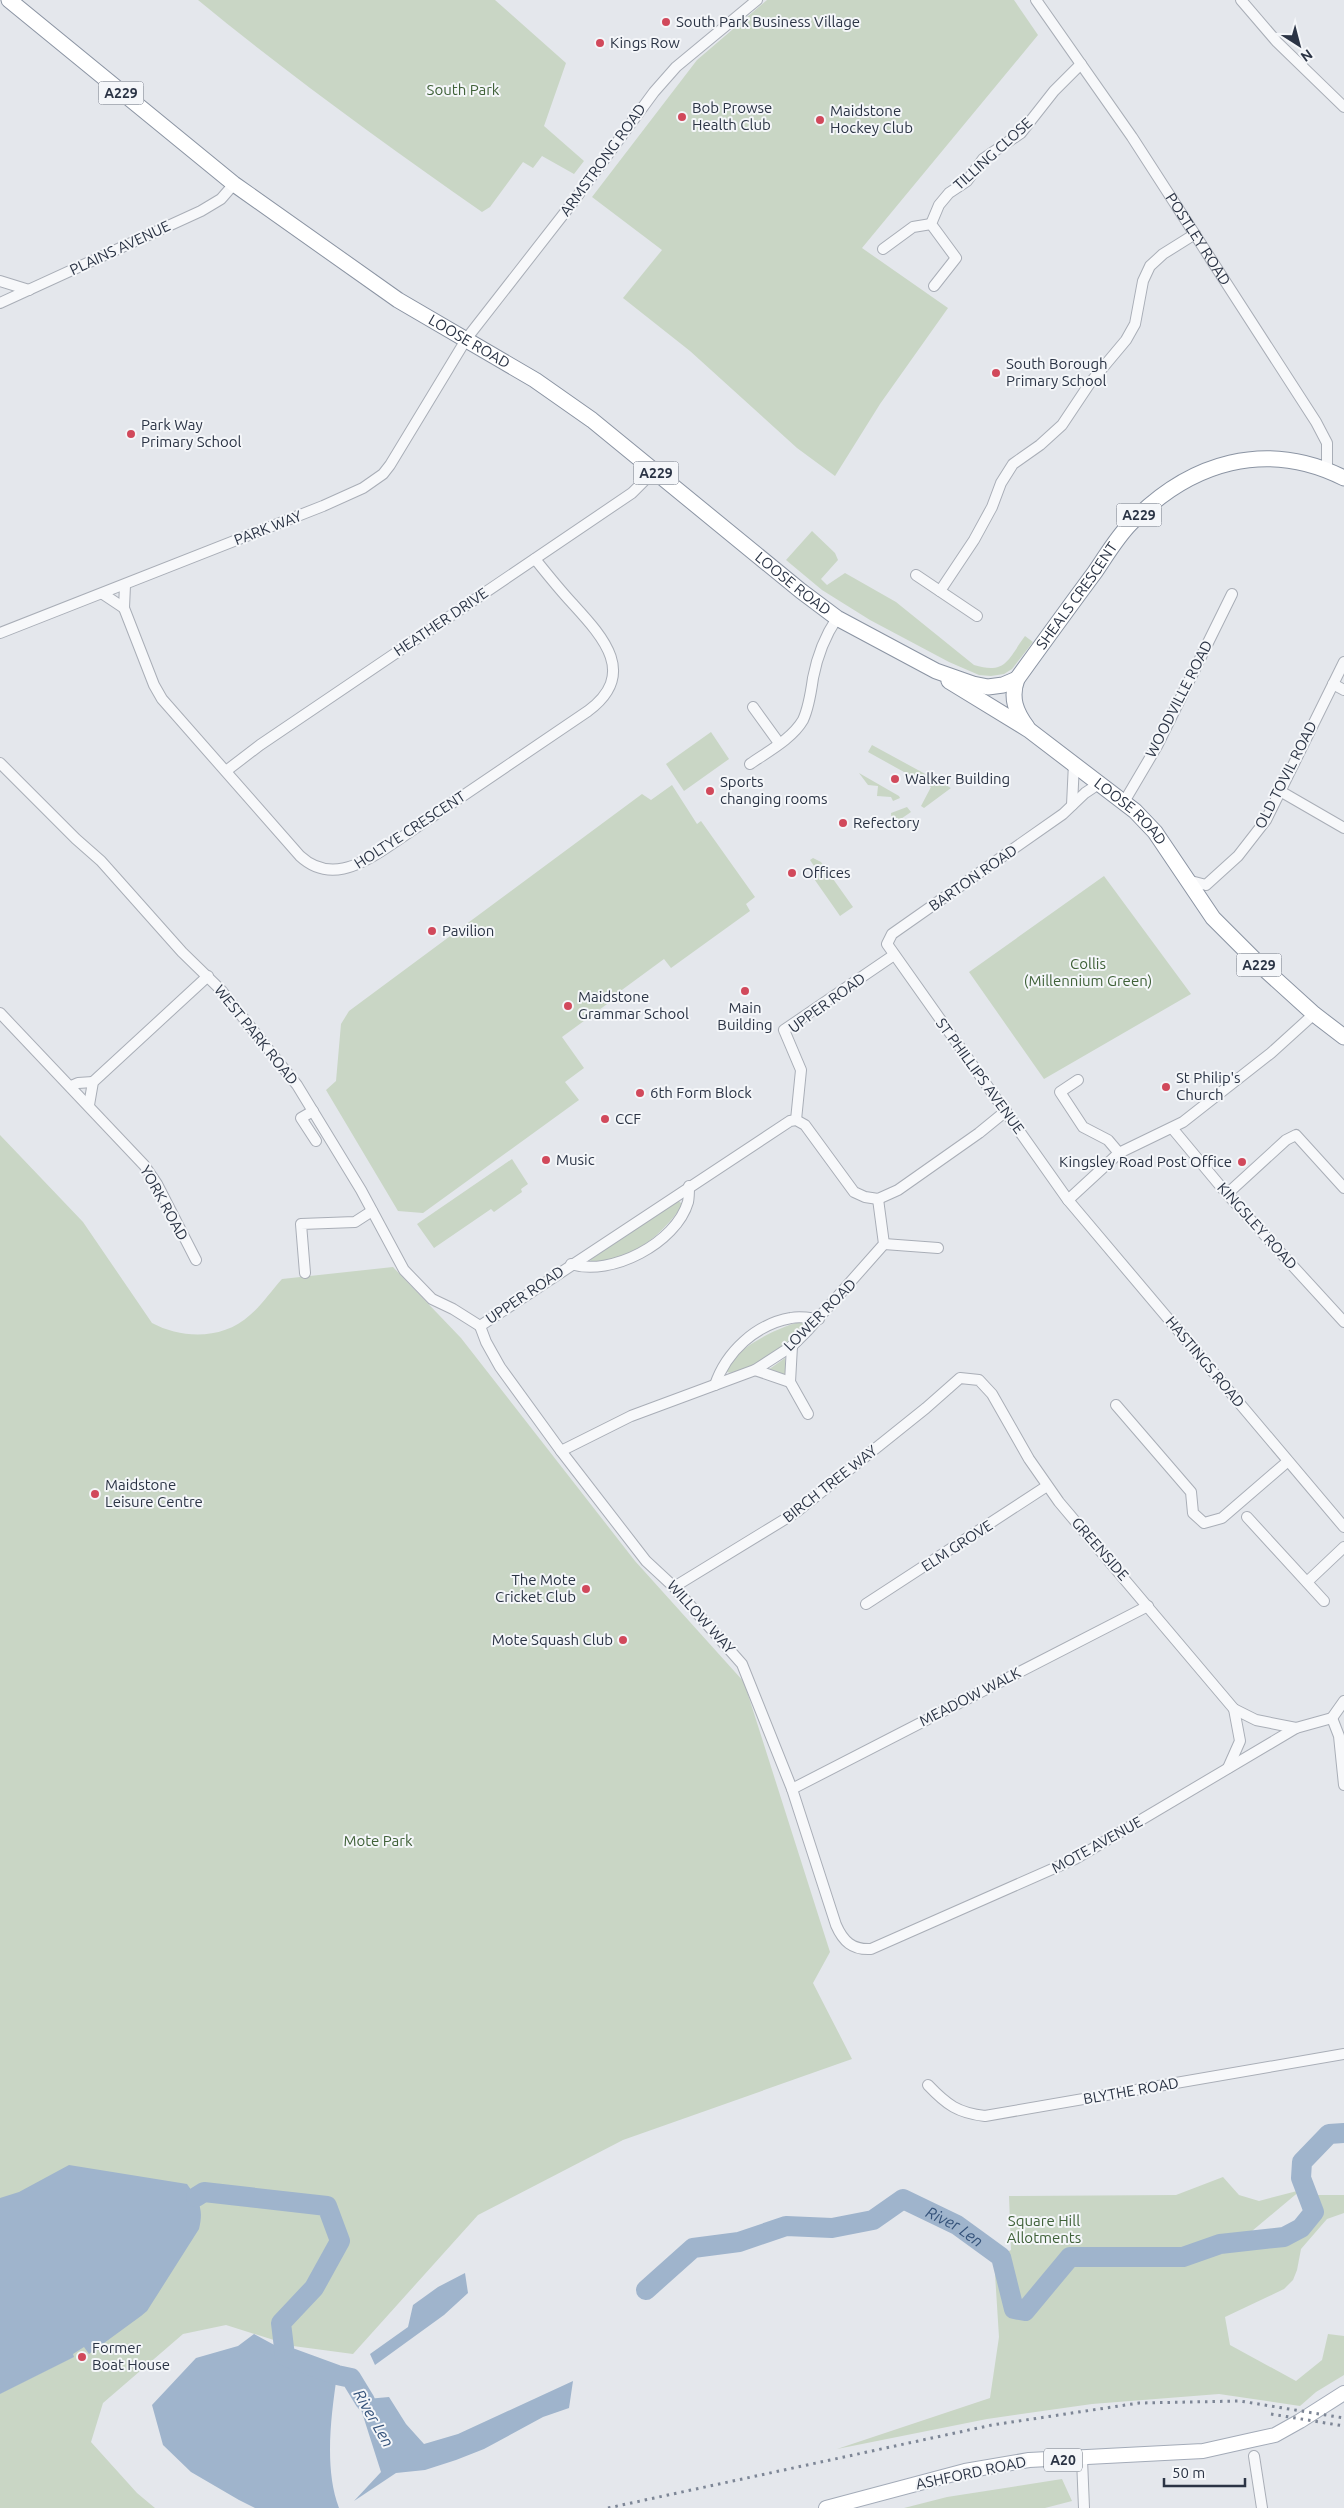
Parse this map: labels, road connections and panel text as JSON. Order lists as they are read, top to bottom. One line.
{"streets":{"highway":["A229","LOOSE ROAD","SHEALS CRESCENT"],"main road":["A20","ASHFORD ROAD"],"street":["TILLING CLOSE","ARMSTRONG ROAD","POSTLEY ROAD","PLAINS AVENUE","PARK WAY","HEATHER DRIVE","WOODVILLE ROAD","OLD TOVIL ROAD","HOLTYE CRESCENT","BARTON ROAD","UPPER ROAD","WEST PARK ROAD","ST PHILLIPS AVENUE","YORK ROAD","KINGSLEY ROAD","LOWER ROAD","HASTINGS ROAD","BIRCH TREE WAY","ELM GROVE","GREENSIDE","WILLOW WAY","MEADOW WALK","MOTE AVENUE","BLYTHE ROAD"]},"crossings":[["A229","POSTLEY ROAD"],["A229","LOOSE ROAD"],["A229","SHEALS CRESCENT"],["A229","OLD TOVIL ROAD"],["TILLING CLOSE","POSTLEY ROAD"],["ARMSTRONG ROAD","LOOSE ROAD"],["ARMSTRONG ROAD","PARK WAY"],["POSTLEY ROAD","SHEALS CRESCENT"],["PLAINS AVENUE","LOOSE ROAD"],["LOOSE ROAD","PARK WAY"],["LOOSE ROAD","SHEALS CRESCENT"],["LOOSE ROAD","HEATHER DRIVE"],["LOOSE ROAD","WOODVILLE ROAD"],["LOOSE ROAD","OLD TOVIL ROAD"],["LOOSE ROAD","BARTON ROAD"],["PARK WAY","HOLTYE CRESCENT"],["HEATHER DRIVE","HOLTYE CRESCENT"],["BARTON ROAD","UPPER ROAD"],["BARTON ROAD","ST PHILLIPS AVENUE"],["UPPER ROAD","WEST PARK ROAD"],["UPPER ROAD","ST PHILLIPS AVENUE"],["UPPER ROAD","WILLOW WAY"],["WEST PARK ROAD","WILLOW WAY"],["ST PHILLIPS AVENUE","HASTINGS ROAD"],["LOWER ROAD","WILLOW WAY"],["BIRCH TREE WAY","GREENSIDE"],["BIRCH TREE WAY","WILLOW WAY"],["ELM GROVE","GREENSIDE"],["GREENSIDE","MEADOW WALK"],["GREENSIDE","MOTE AVENUE"],["WILLOW WAY","MEADOW WALK"],["WILLOW WAY","MOTE AVENUE"]],"water":["River Len"],"parks":["South Park","Collis (Millennium Green)","Mote Park","Square Hill Allotments"],"places":["South Park Business Village","Kings Row","Bob Prowse Health Club","Maidstone Hockey Club","South Borough Primary School","Park Way Primary School","Walker Building","Sports changing rooms","Refectory","Offices","Pavilion","Main Building","Maidstone Grammar School","St Philip's Church","6th Form Block","CCF","Music","Kingsley Road Post Office","Maidstone Leisure Centre","The Mote Cricket Club","Mote Squash Club","Former Boat House"],"scale_bar":"50 m","north":"bottom right"}
